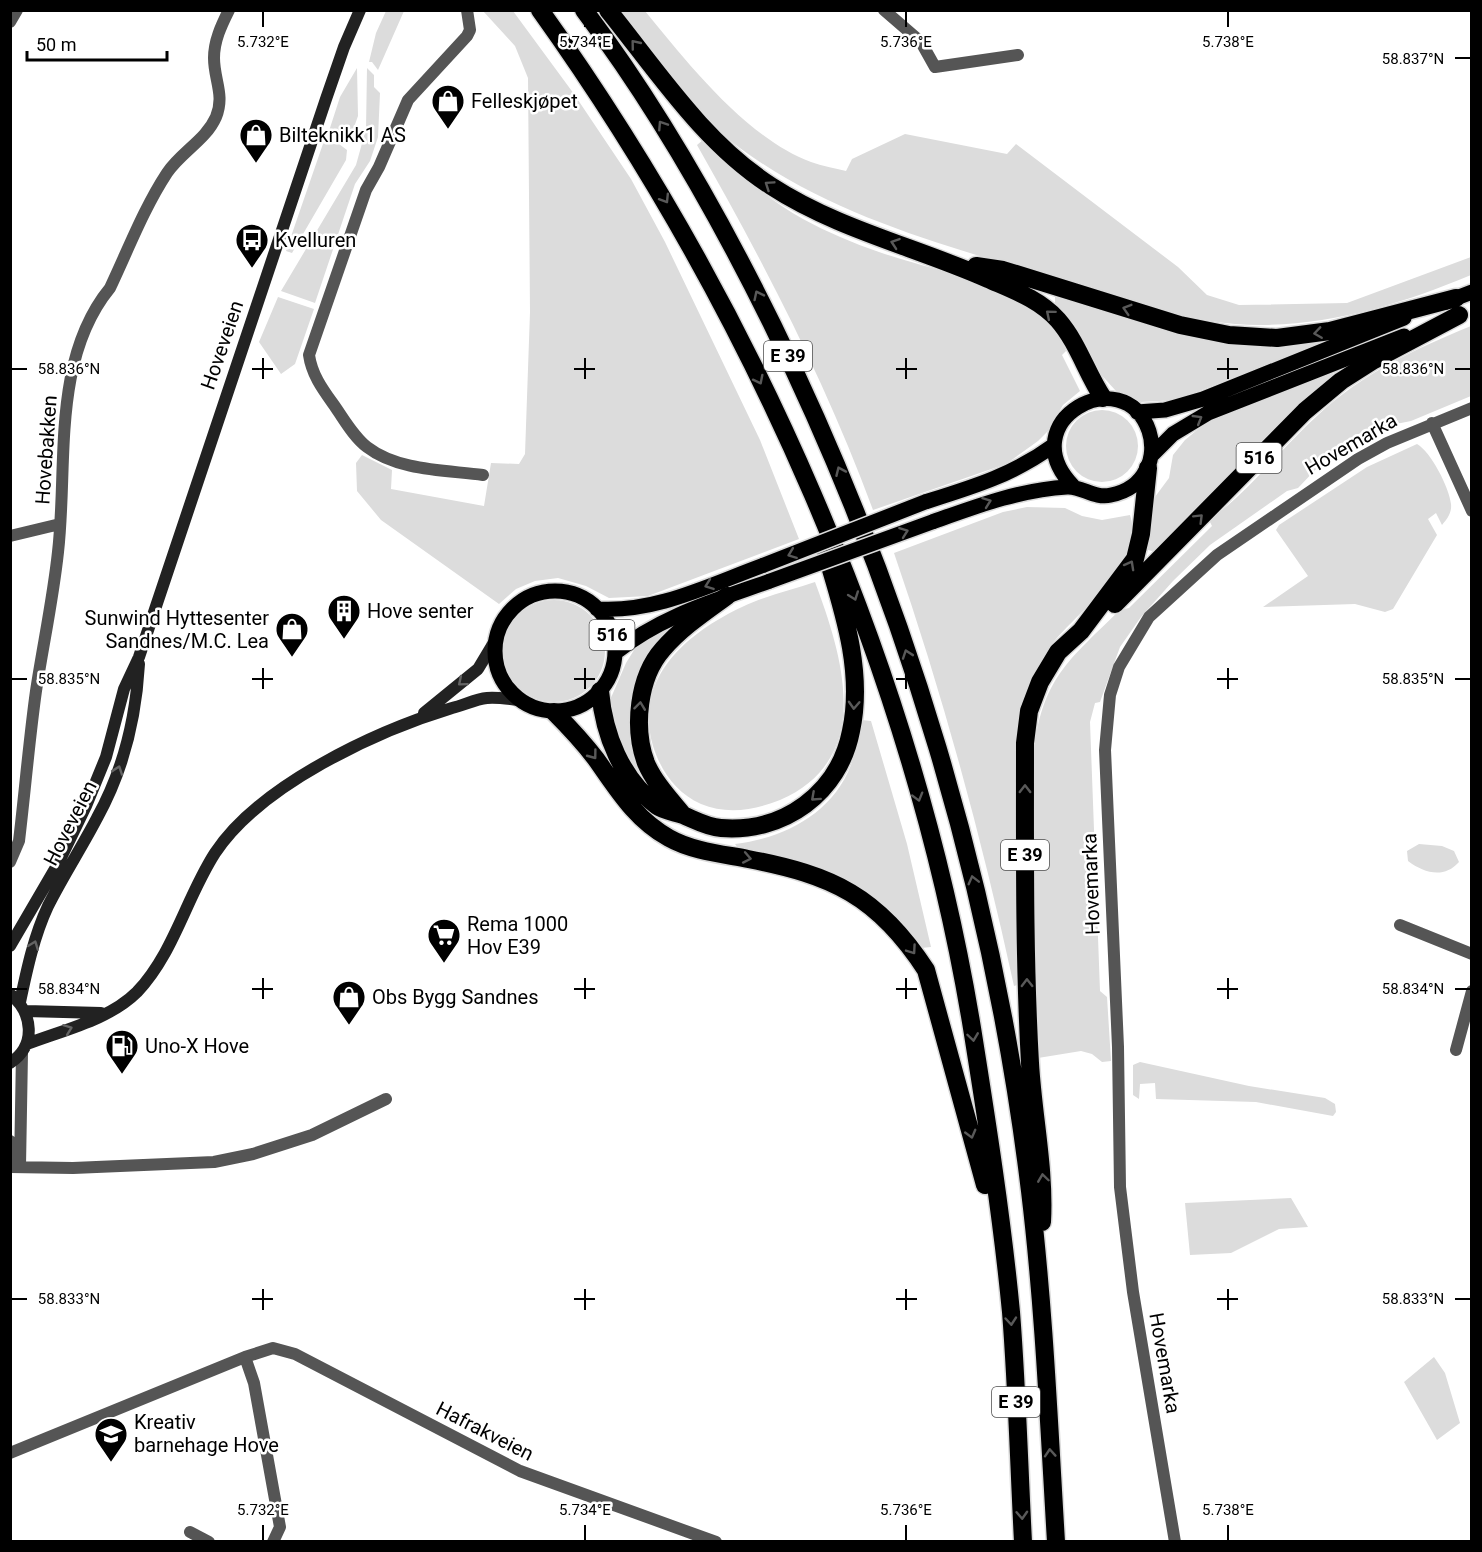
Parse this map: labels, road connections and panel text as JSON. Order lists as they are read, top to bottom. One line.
{"streets":{"highway":["E 39","516"],"main road":["Hoveveien"],"street":["Hovemarka","Hovebakken","Hafrakveien"]},"crossings":[["E 39","516"]],"places":{"shop":["Felleskjøpet","Bilteknikk1 AS","Sunwind Hyttesenter Sandnes/M.C. Lea","Obs Bygg Sandnes"],"bus stop":["Kvelluren"],"building":["Hove senter"],"supermarket":["Rema 1000 Hov E39"],"fuel station":["Uno-X Hove"],"school or university":["Kreativ barnehage Hove"]},"scale_bar":"50 m","coordinates":["5.732°E","5.734°E","5.736°E","5.738°E","58.837°N","58.836°N","58.835°N","58.834°N","58.833°N"]}
